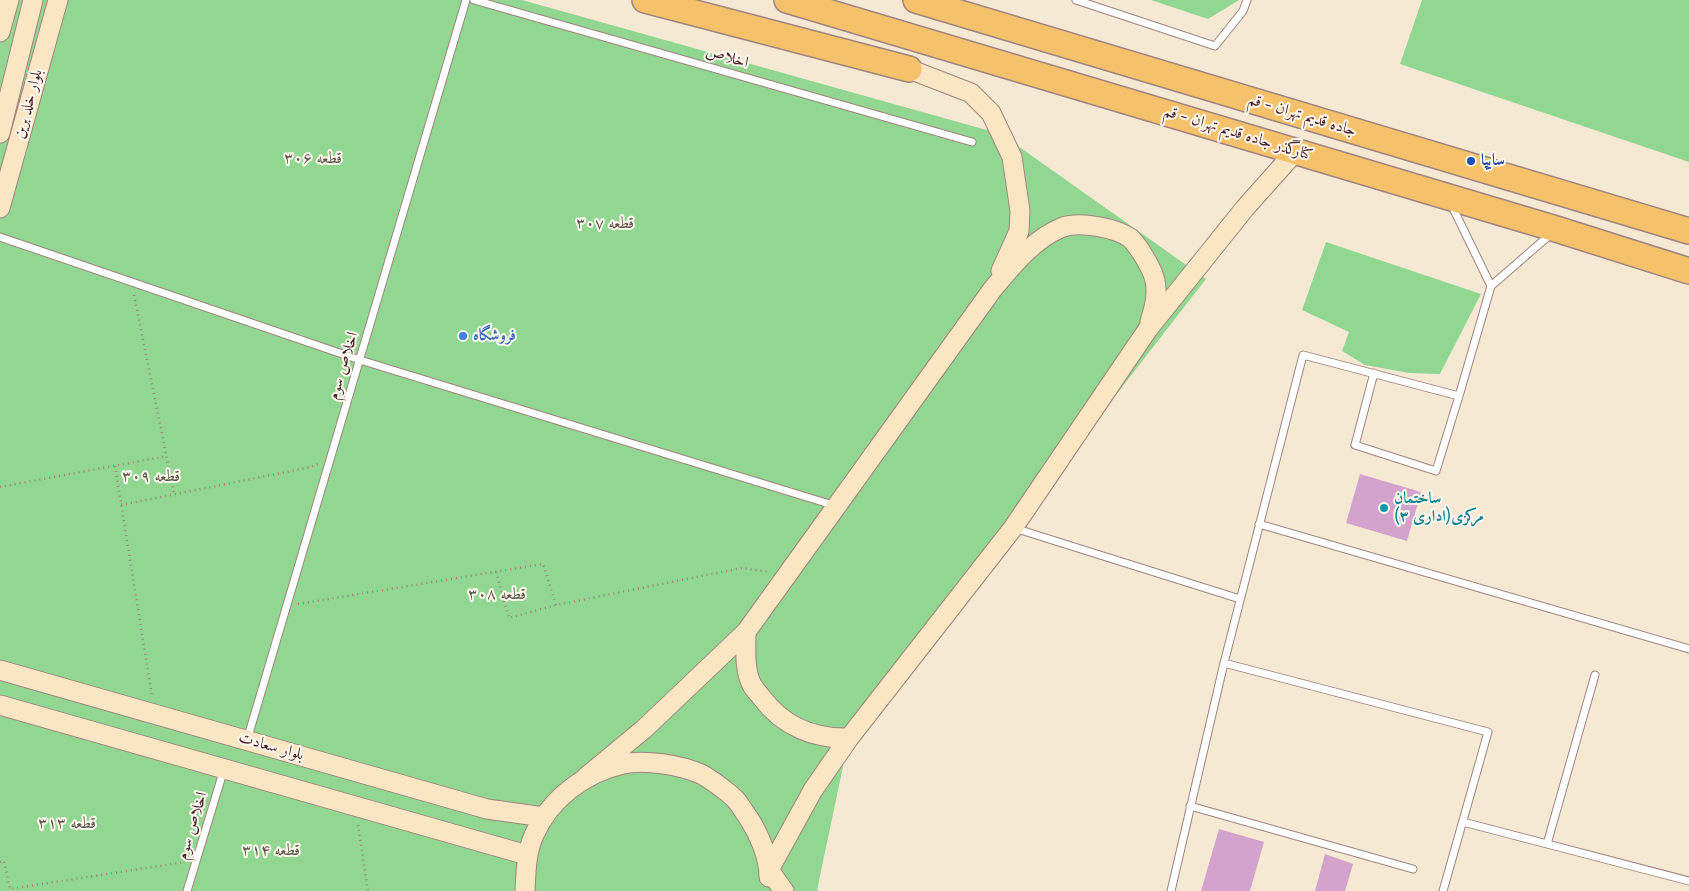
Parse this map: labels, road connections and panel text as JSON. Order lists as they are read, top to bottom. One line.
{"streets":{"highway":["جاده قدیم تهران - قم","کنارگذر جاده قدیم تهران - قم"],"street":["بلوار خلد برین","بلوار سعادت"],"lane":["اخلاص","اخلاص سوم"]},"crossings":[["اخلاص سوم","بلوار سعادت"]],"parks":["قطعه ۳۰۶","قطعه ۳۰۷","قطعه ۳۰۹","قطعه ۳۰۸","قطعه ۳۱۳","قطعه ۳۱۴"],"places":["سایپا","فروشگاه","ساختمان مرکزی(اداری ۳)"]}
